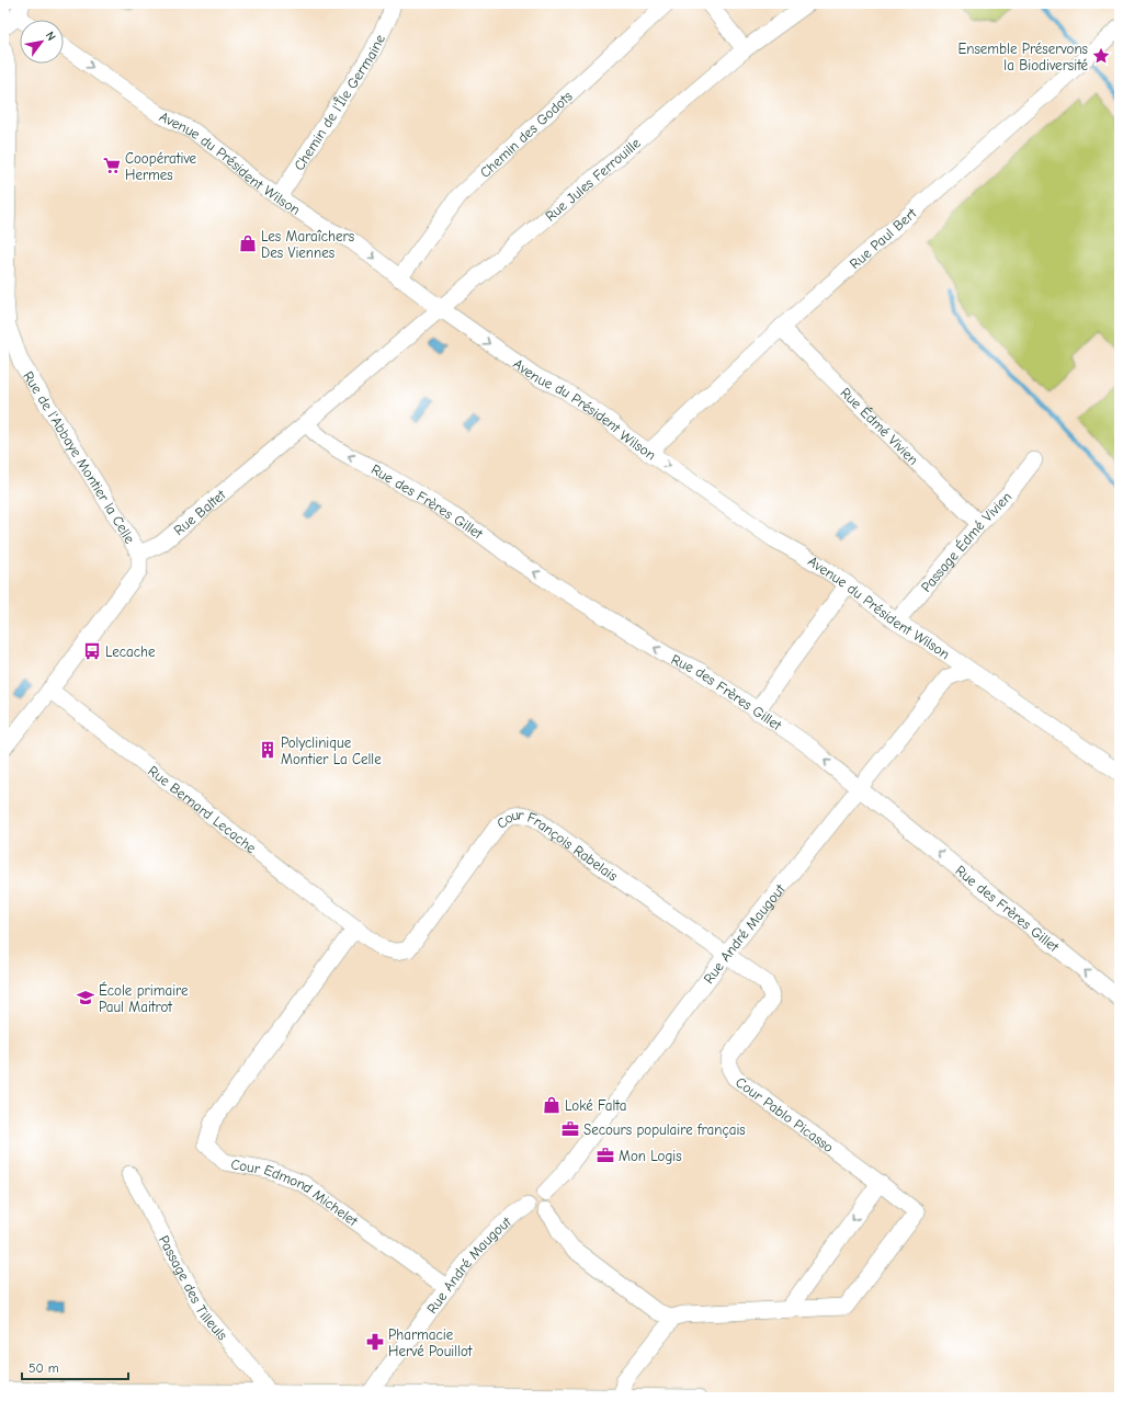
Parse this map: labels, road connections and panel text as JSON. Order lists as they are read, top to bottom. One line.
{"streets":{"street":["Chemin de l'Île Germaine","Chemin des Godots","Avenue du Président Wilson","Rue Jules Ferrouille","Rue Paul Bert","Rue Édmé Vivien","Rue de l'Abbaye Montier la Celle","Rue des Frères Gillet","Rue Baltet","Passage Édmé Vivien","Rue Bernard Lecache","Cour François Rabelais","Rue André Maugout","Cour Pablo Picasso","Cour Edmond Michelet","Passage des Tilleuls"]},"crossings":[["Chemin de l'Île Germaine","Avenue du Président Wilson"],["Chemin des Godots","Avenue du Président Wilson"],["Avenue du Président Wilson","Rue Jules Ferrouille"],["Avenue du Président Wilson","Rue Paul Bert"],["Avenue du Président Wilson","Rue Baltet"],["Avenue du Président Wilson","Passage Édmé Vivien"],["Rue Jules Ferrouille","Rue Baltet"],["Rue Paul Bert","Rue Édmé Vivien"],["Rue Édmé Vivien","Passage Édmé Vivien"],["Rue de l'Abbaye Montier la Celle","Rue Baltet"],["Rue des Frères Gillet","Rue Baltet"],["Rue des Frères Gillet","Rue André Maugout"],["Rue Bernard Lecache","Cour François Rabelais"],["Rue Bernard Lecache","Cour Edmond Michelet"],["Cour François Rabelais","Rue André Maugout"],["Cour François Rabelais","Cour Pablo Picasso"],["Cour François Rabelais","Cour Edmond Michelet"],["Rue André Maugout","Cour Pablo Picasso"],["Rue André Maugout","Cour Edmond Michelet"]],"one_way":["Avenue du Président Wilson","Rue des Frères Gillet"],"places":{"place":["Ensemble Préservons la Biodiversité"],"supermarket":["Coopérative Hermes"],"shop":["Les Maraîchers Des Viennes","Loké Falta"],"bus stop":["Lecache"],"building":["Polyclinique Montier La Celle"],"school or university":["École primaire Paul Maitrot"],"office":["Secours populaire français","Mon Logis"],"pharmacy":["Pharmacie Hervé Pouillot"]},"scale_bar":"50 m","north":"top right"}
